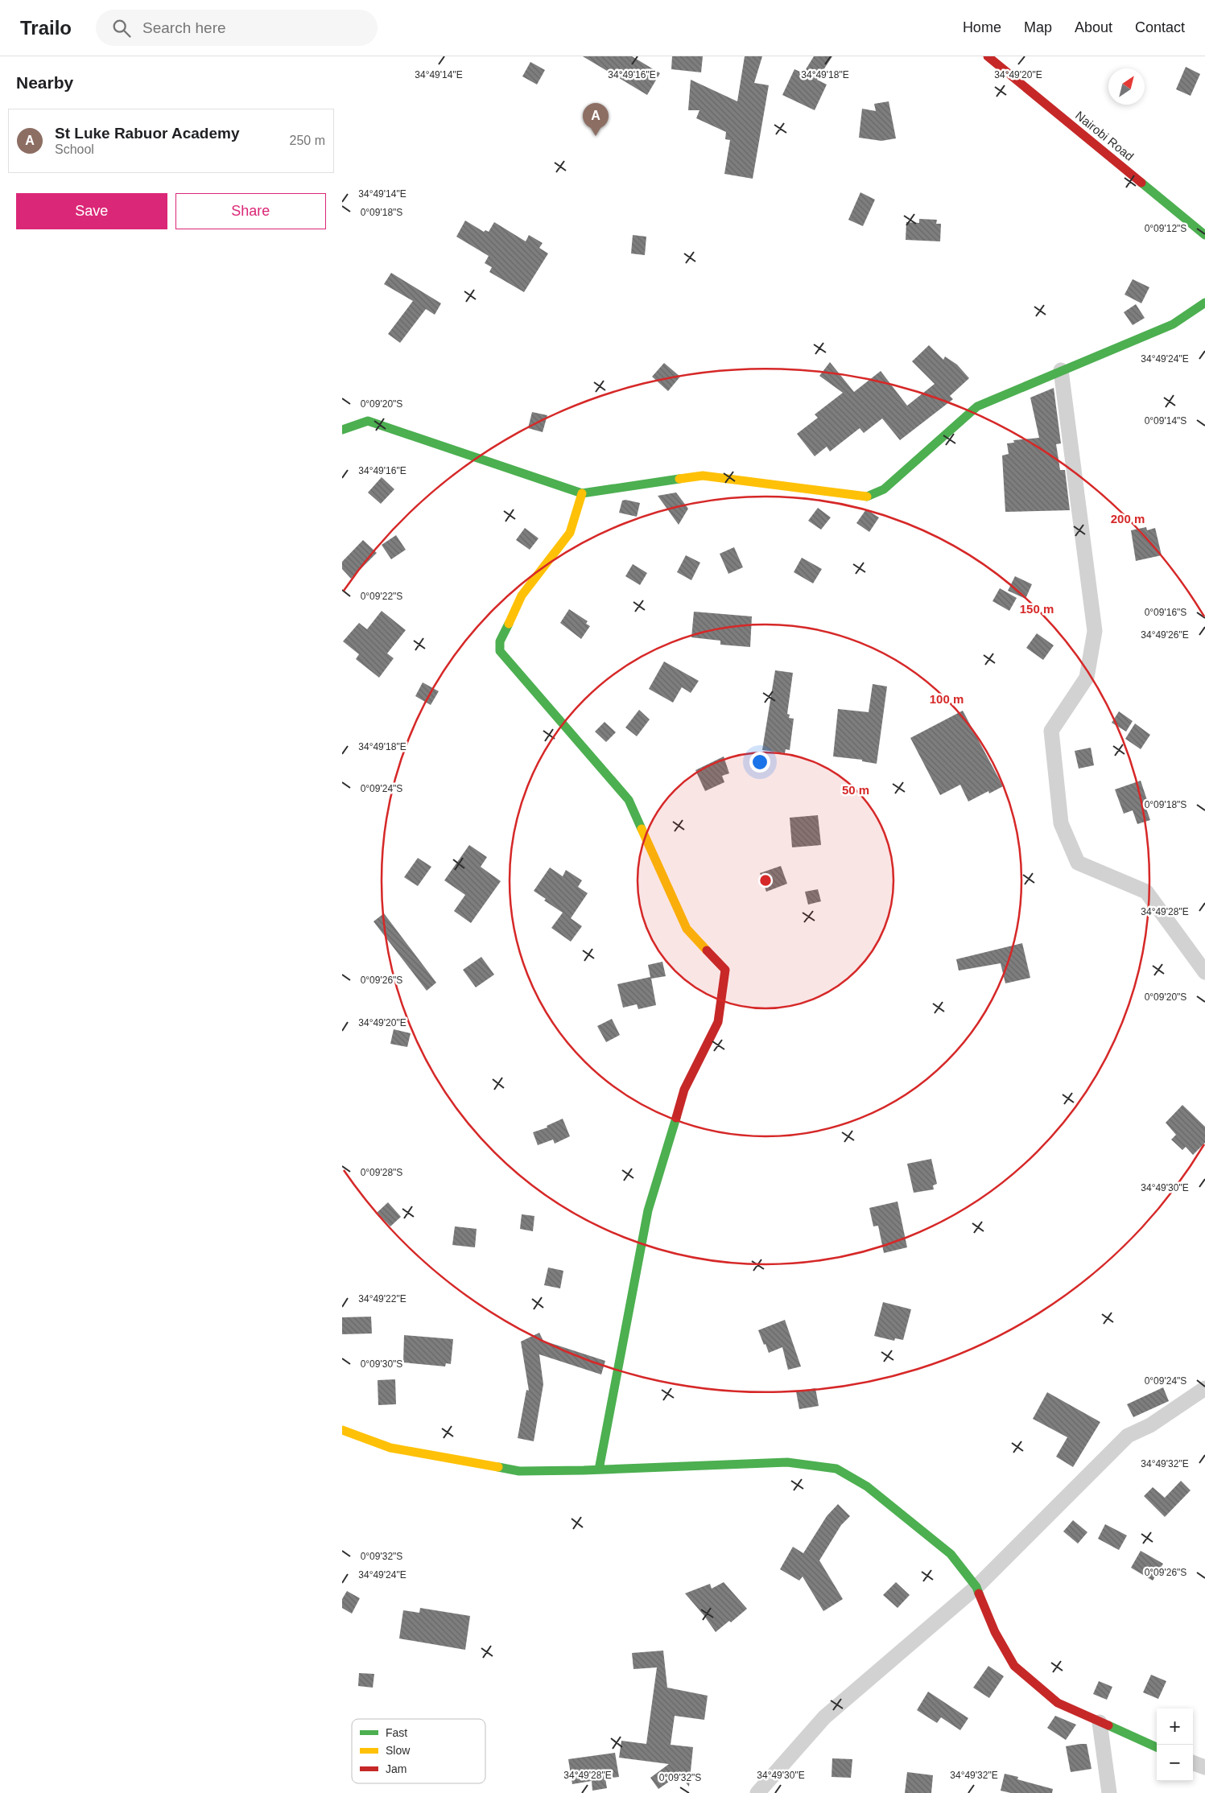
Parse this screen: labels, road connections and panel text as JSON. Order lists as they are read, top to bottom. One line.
{"streets":{"main road":["Nairobi Road"]},"legend":["Fast","Slow","Jam"],"north":"top right","page":{"header":"Trailo","search":"Search here","nav":["Home","Map","About","Contact"],"heading":"Nearby","pins":"A","list":[{"mark":"A","name":"St Luke Rabuor Academy","note":"School","value":"250 m"}],"buttons":["Save","Share"],"map_buttons":["+","−"]},"coordinates":["34°49'14\"E","34°49'16\"E","34°49'18\"E","34°49'20\"E","0°09'18\"S","0°09'12\"S","34°49'24\"E","0°09'20\"S","0°09'14\"S","0°09'22\"S","0°09'16\"S","34°49'26\"E","0°09'24\"S","34°49'28\"E","0°09'26\"S","0°09'28\"S","34°49'30\"E","34°49'22\"E","0°09'30\"S","34°49'32\"E","0°09'32\"S"],"rings":["200 m","150 m","100 m","50 m"]}
